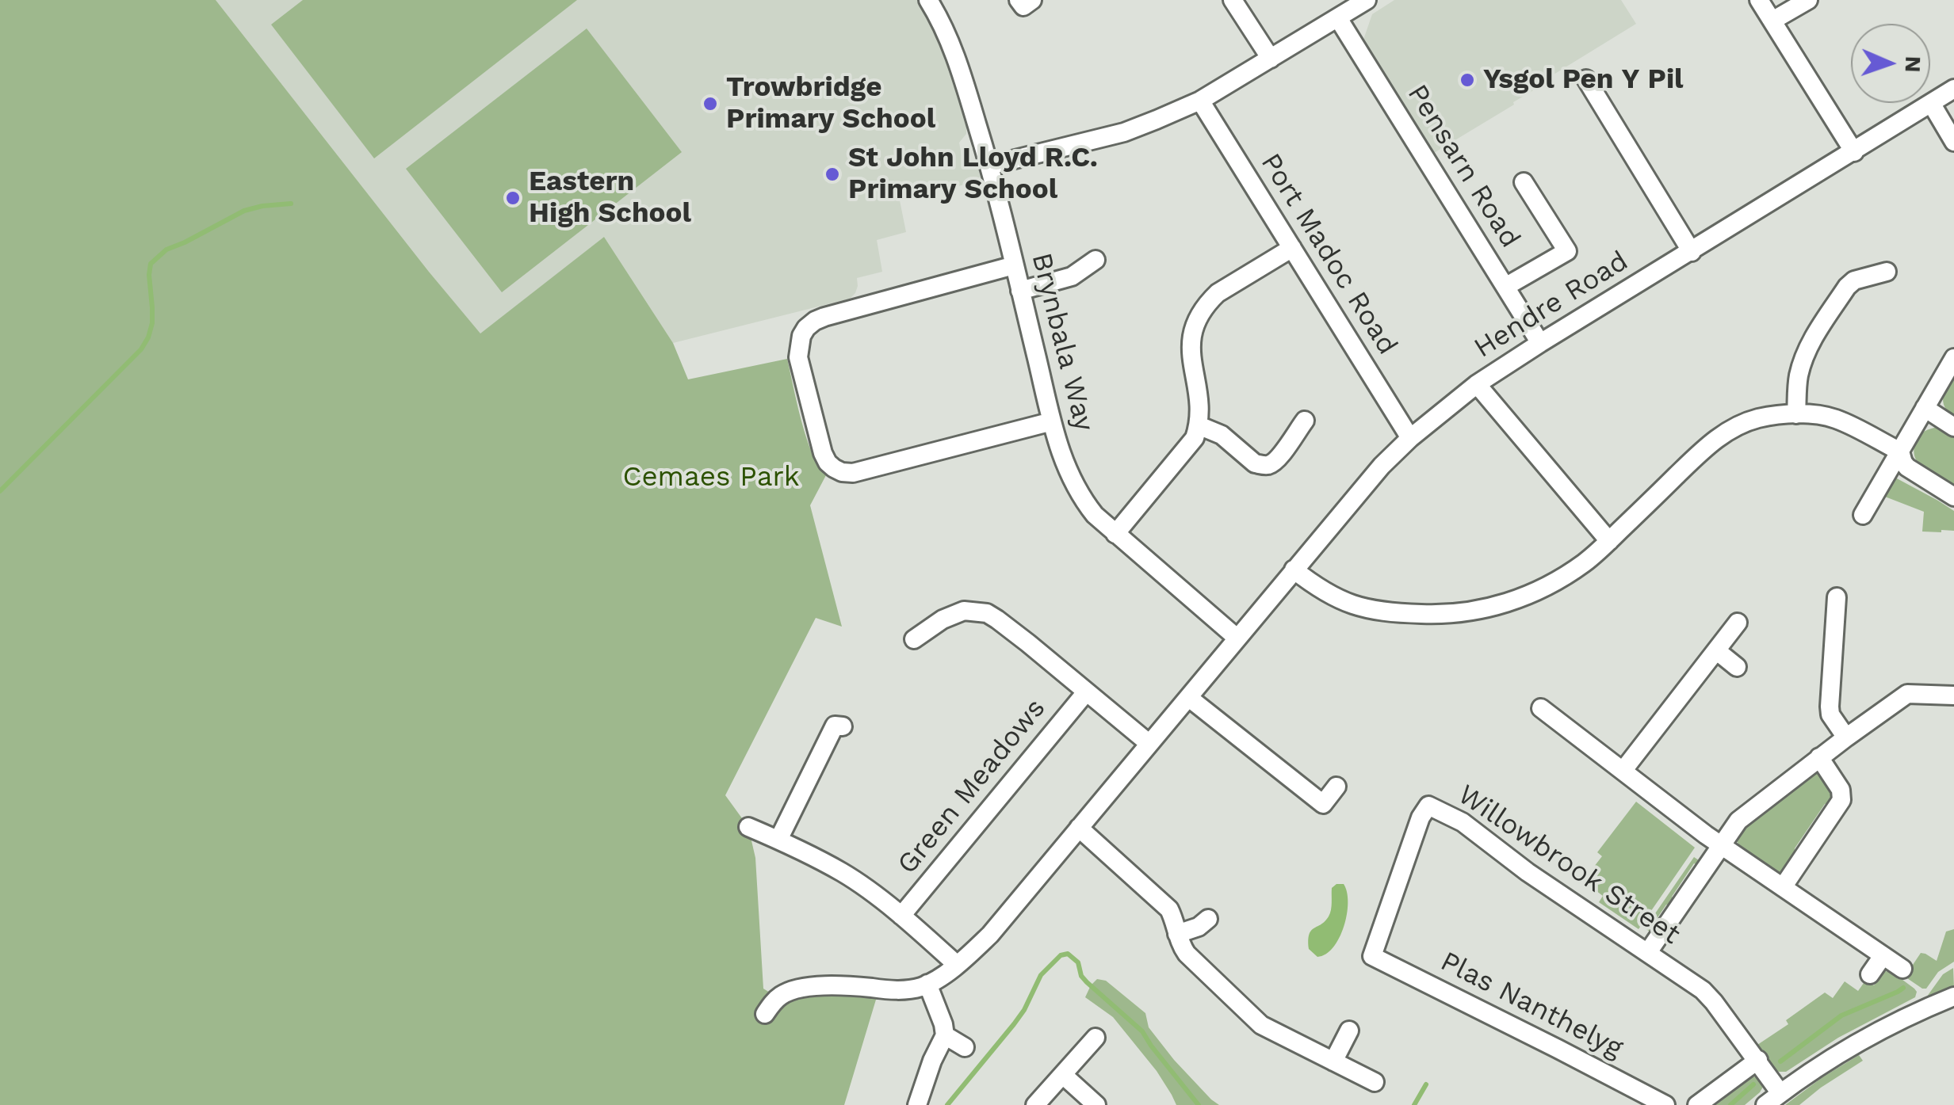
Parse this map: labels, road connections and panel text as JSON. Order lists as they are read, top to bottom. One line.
{"streets":{"street":["Pensarn Road","Port Madoc Road","Hendre Road","Brynbala Way","Green Meadows","Willowbrook Street","Plas Nanthelyg"]},"crossings":[["Pensarn Road","Hendre Road"],["Port Madoc Road","Hendre Road"],["Hendre Road","Brynbala Way"],["Hendre Road","Green Meadows"],["Willowbrook Street","Plas Nanthelyg"]],"parks":["Cemaes Park"],"places":["Ysgol Pen Y Pil","Trowbridge Primary School","St John Lloyd R.C. Primary School","Eastern High School"],"north":"right"}
